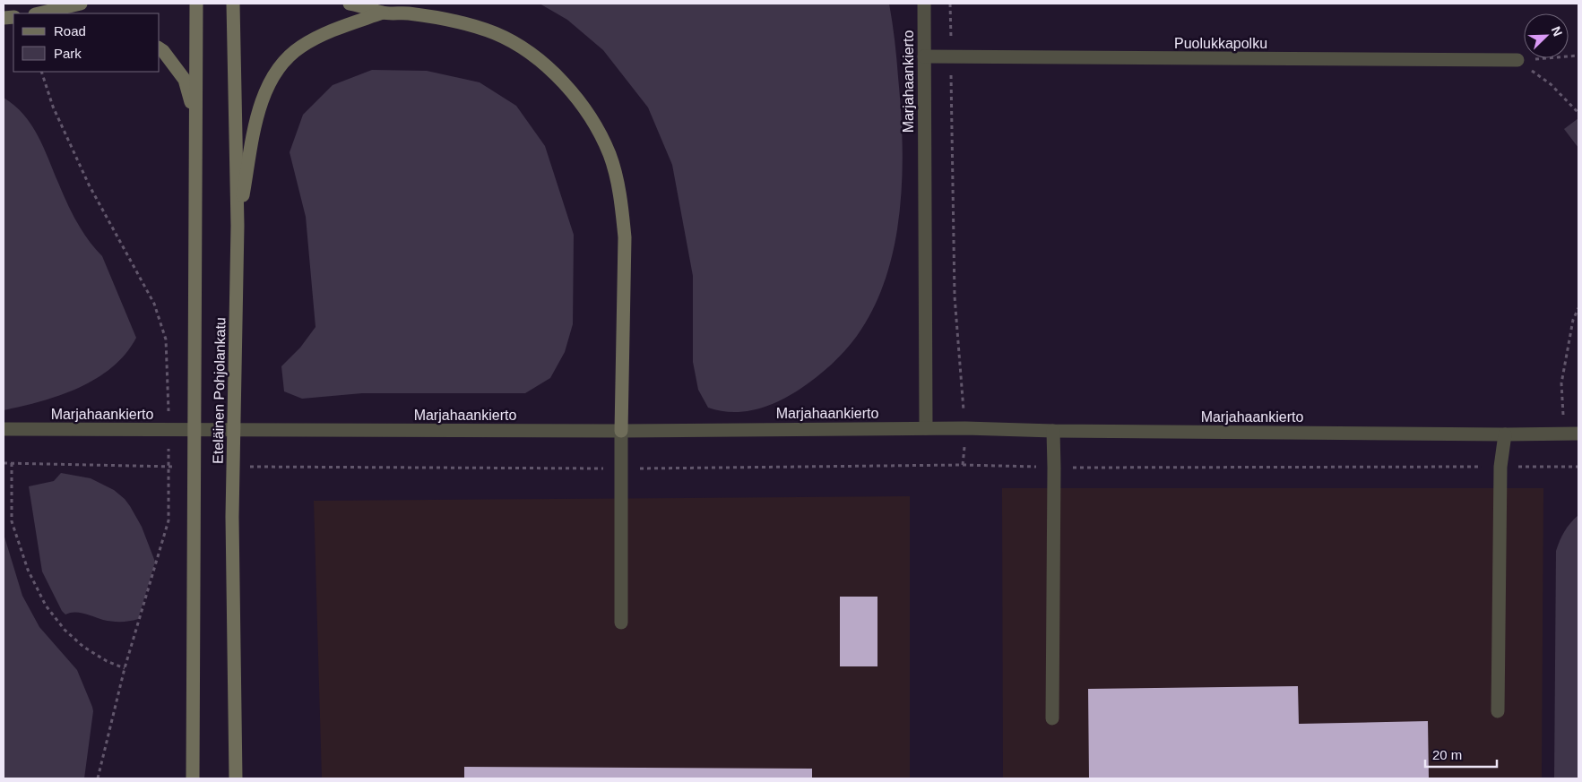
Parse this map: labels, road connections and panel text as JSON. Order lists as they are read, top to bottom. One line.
{"streets":{"main road":["Eteläinen Pohjolankatu"],"street":["Puolukkapolku","Marjahaankierto"]},"crossings":[["Puolukkapolku","Marjahaankierto"]],"legend":["Road","Park"],"scale_bar":"20 m","north":"top right"}
